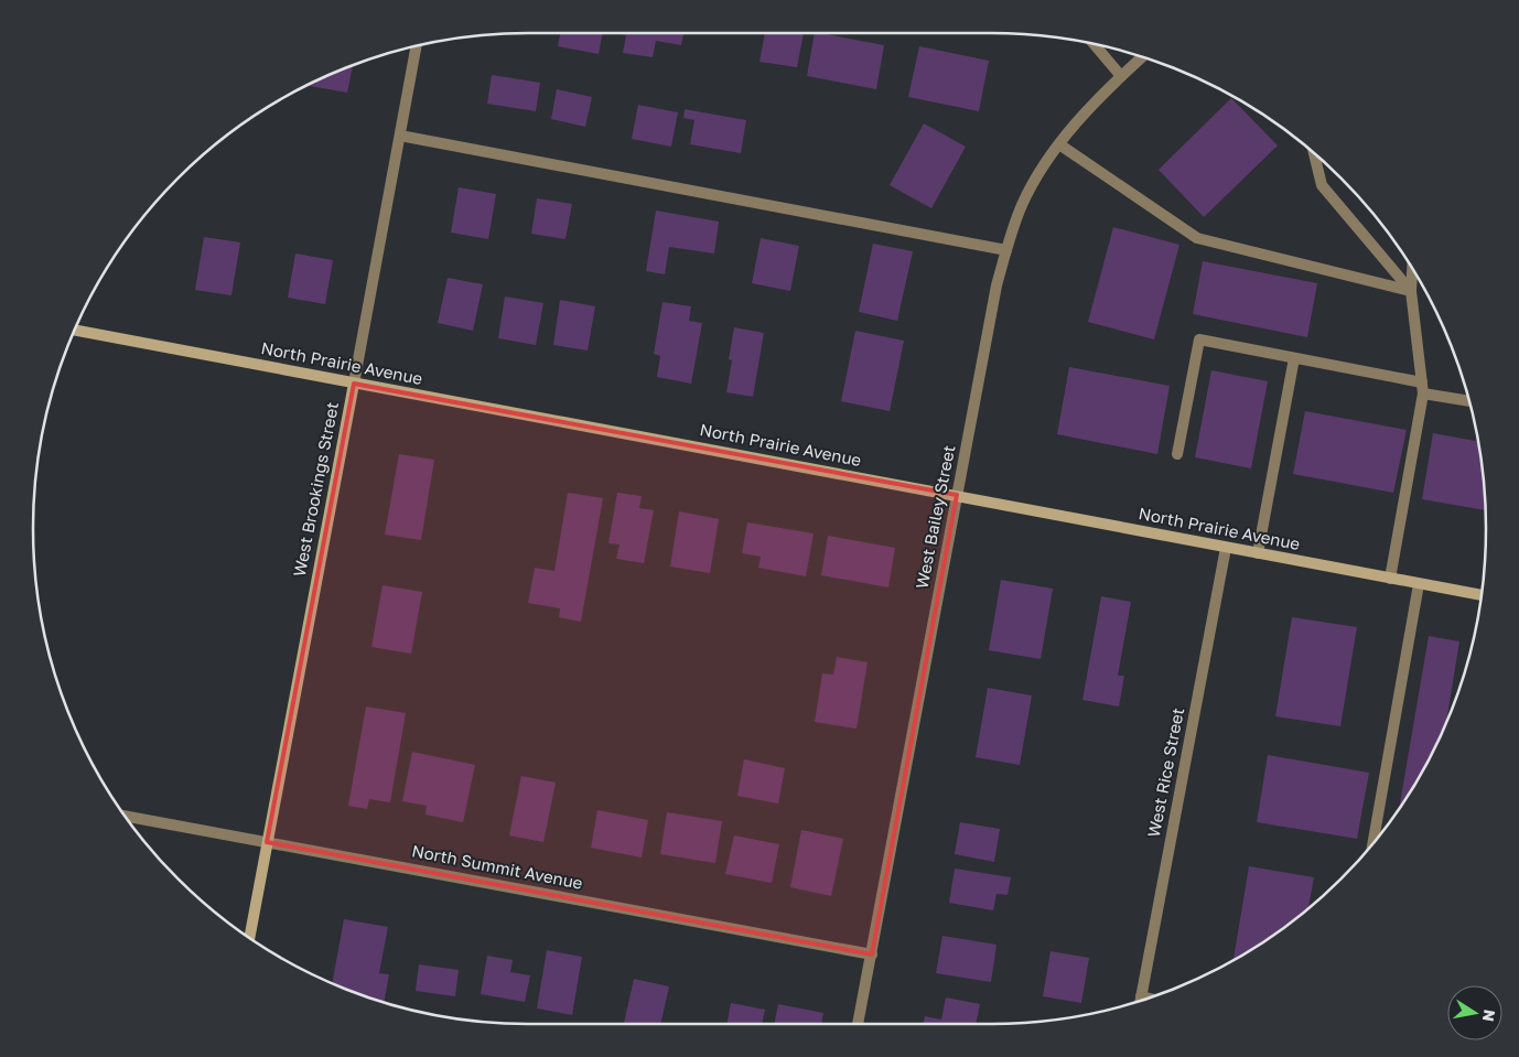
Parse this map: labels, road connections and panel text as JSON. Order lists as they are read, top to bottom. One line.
{"streets":{"street":["North Prairie Avenue","West Brookings Street","West Bailey Street","West Rice Street","North Summit Avenue"]},"crossings":[["North Prairie Avenue","West Brookings Street"],["North Prairie Avenue","West Bailey Street"],["North Prairie Avenue","West Rice Street"],["West Brookings Street","North Summit Avenue"],["West Bailey Street","North Summit Avenue"]],"north":"right"}
